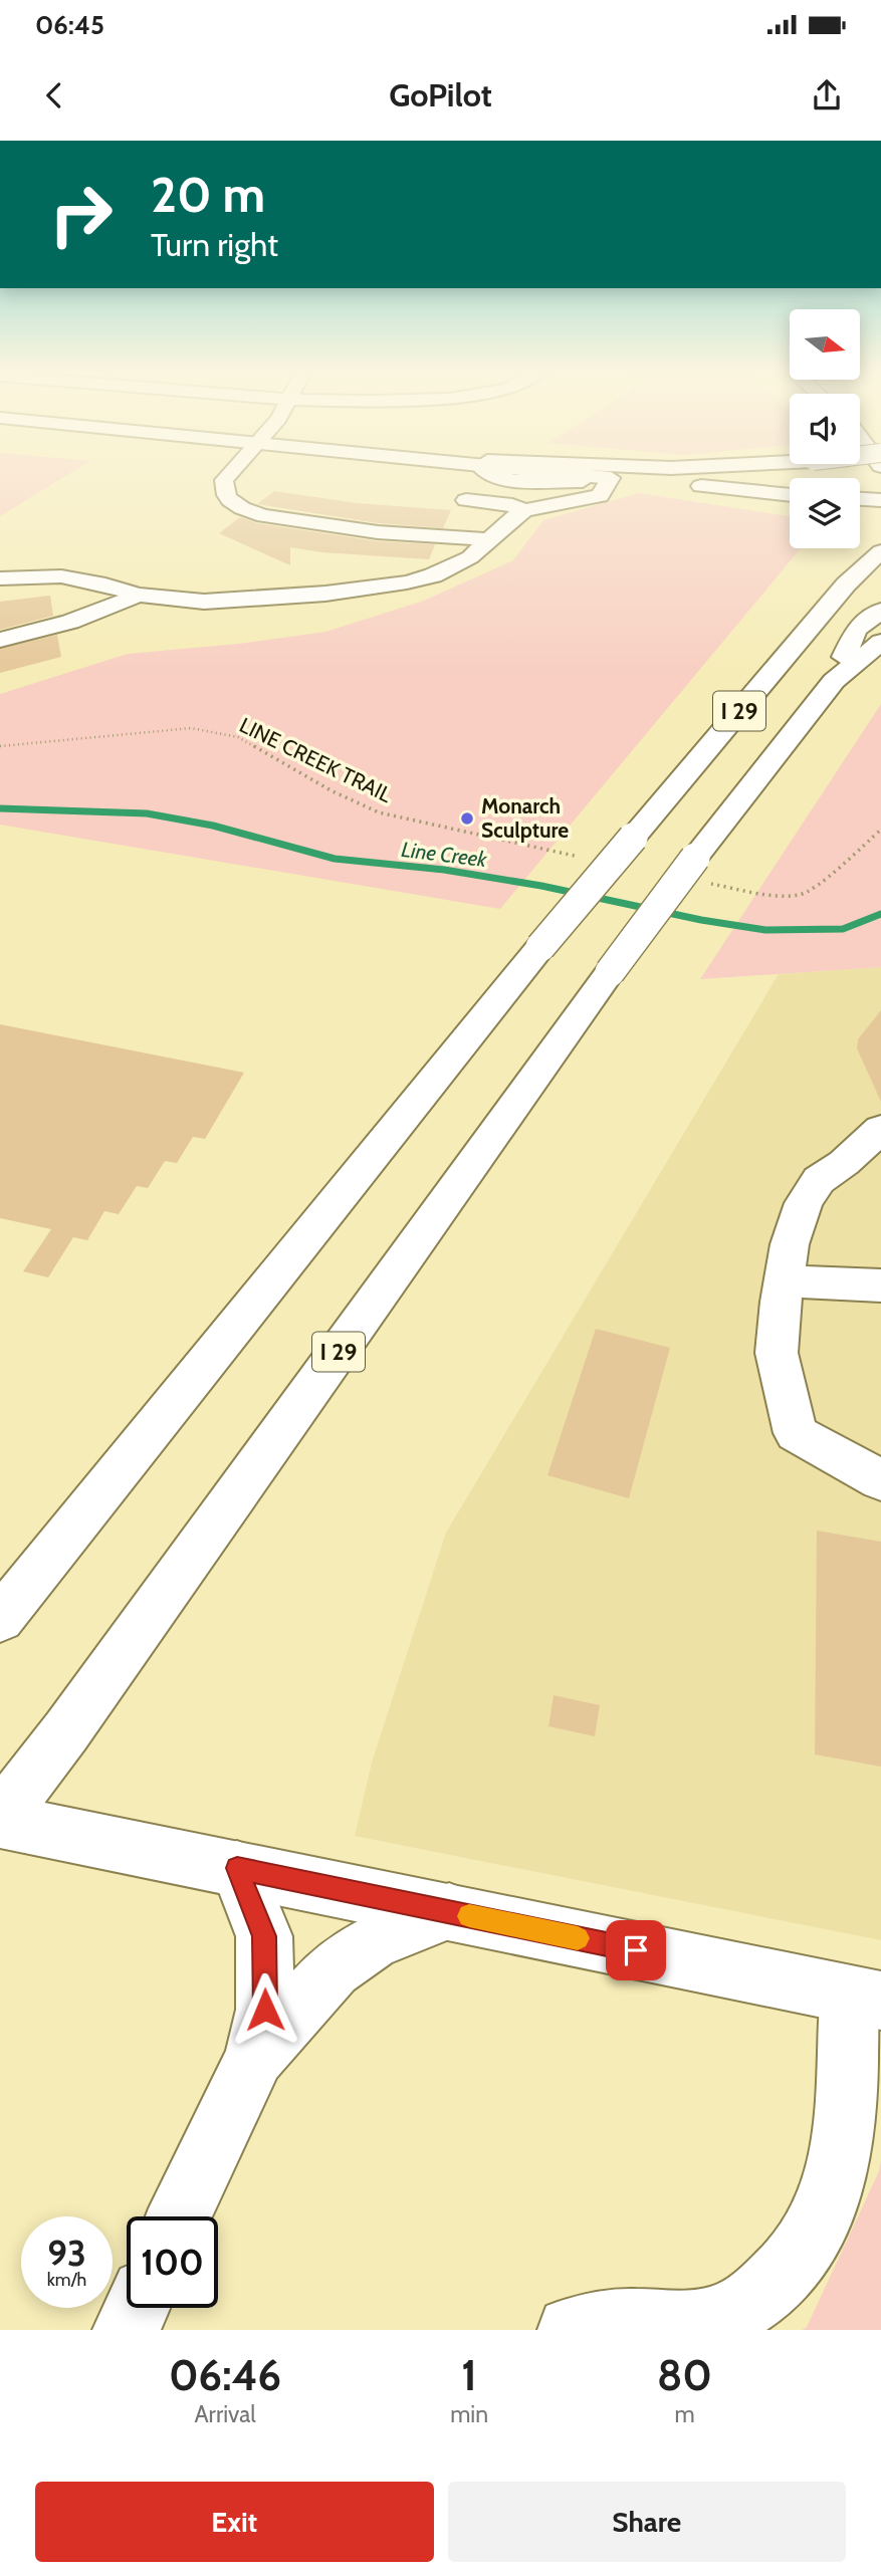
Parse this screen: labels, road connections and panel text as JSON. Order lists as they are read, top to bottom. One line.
{"streets":{"main road":["I 29"],"path":["LINE CREEK TRAIL"]},"water":["Line Creek"],"places":["Monarch Sculpture"],"north":"right","page":{"status":"06:45","header":"GoPilot","turn":["20 m","Turn right"],"speed":"93 km/h","limit":"100","eta":["06:46","Arrival","1","min","80","m"],"buttons":["Exit","Share"]}}
